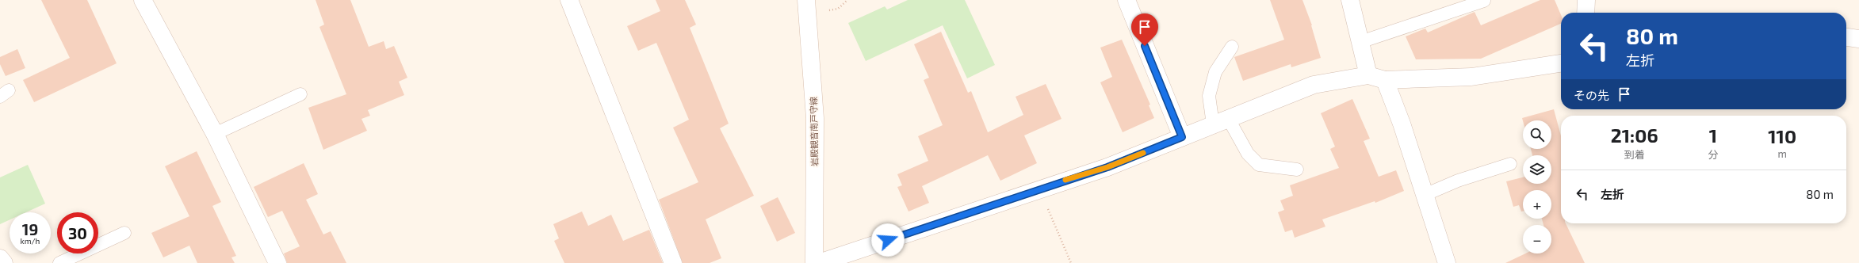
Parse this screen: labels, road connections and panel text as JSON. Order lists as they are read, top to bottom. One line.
{"streets":{"street":["岩殿観音南戸守線"]},"page":{"turn":["80 m","左折"],"then":"その先","eta":["21:06","到着","1","分","110","m"],"map_buttons":["+","−"],"list":[{"name":"左折","value":"80 m"}],"speed":"19 km/h","limit":"30"}}
